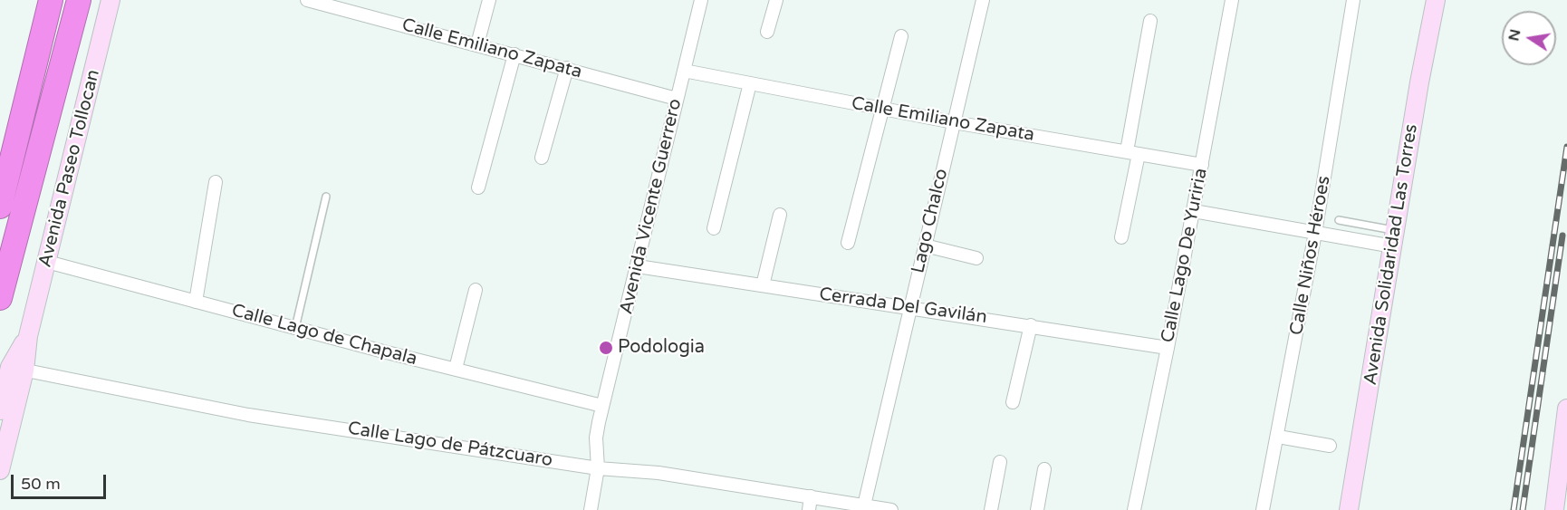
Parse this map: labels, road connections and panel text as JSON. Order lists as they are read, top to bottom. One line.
{"streets":{"main road":["Avenida Paseo Tollocan","Avenida Solidaridad Las Torres"],"street":["Calle Emiliano Zapata","Avenida Vicente Guerrero","Lago Chalco","Calle Lago De Yuriria","Calle Niños Héroes","Cerrada Del Gavilán","Calle Lago de Chapala","Calle Lago de Pátzcuaro"]},"crossings":[["Calle Emiliano Zapata","Avenida Vicente Guerrero"],["Calle Emiliano Zapata","Lago Chalco"],["Calle Emiliano Zapata","Calle Lago De Yuriria"],["Avenida Paseo Tollocan","Calle Lago de Chapala"],["Avenida Paseo Tollocan","Calle Lago de Pátzcuaro"],["Avenida Vicente Guerrero","Cerrada Del Gavilán"],["Avenida Vicente Guerrero","Calle Lago de Chapala"],["Avenida Vicente Guerrero","Calle Lago de Pátzcuaro"],["Lago Chalco","Cerrada Del Gavilán"],["Lago Chalco","Calle Lago de Pátzcuaro"],["Calle Lago De Yuriria","Cerrada Del Gavilán"]],"places":["Podologia"],"scale_bar":"50 m","north":"left"}
